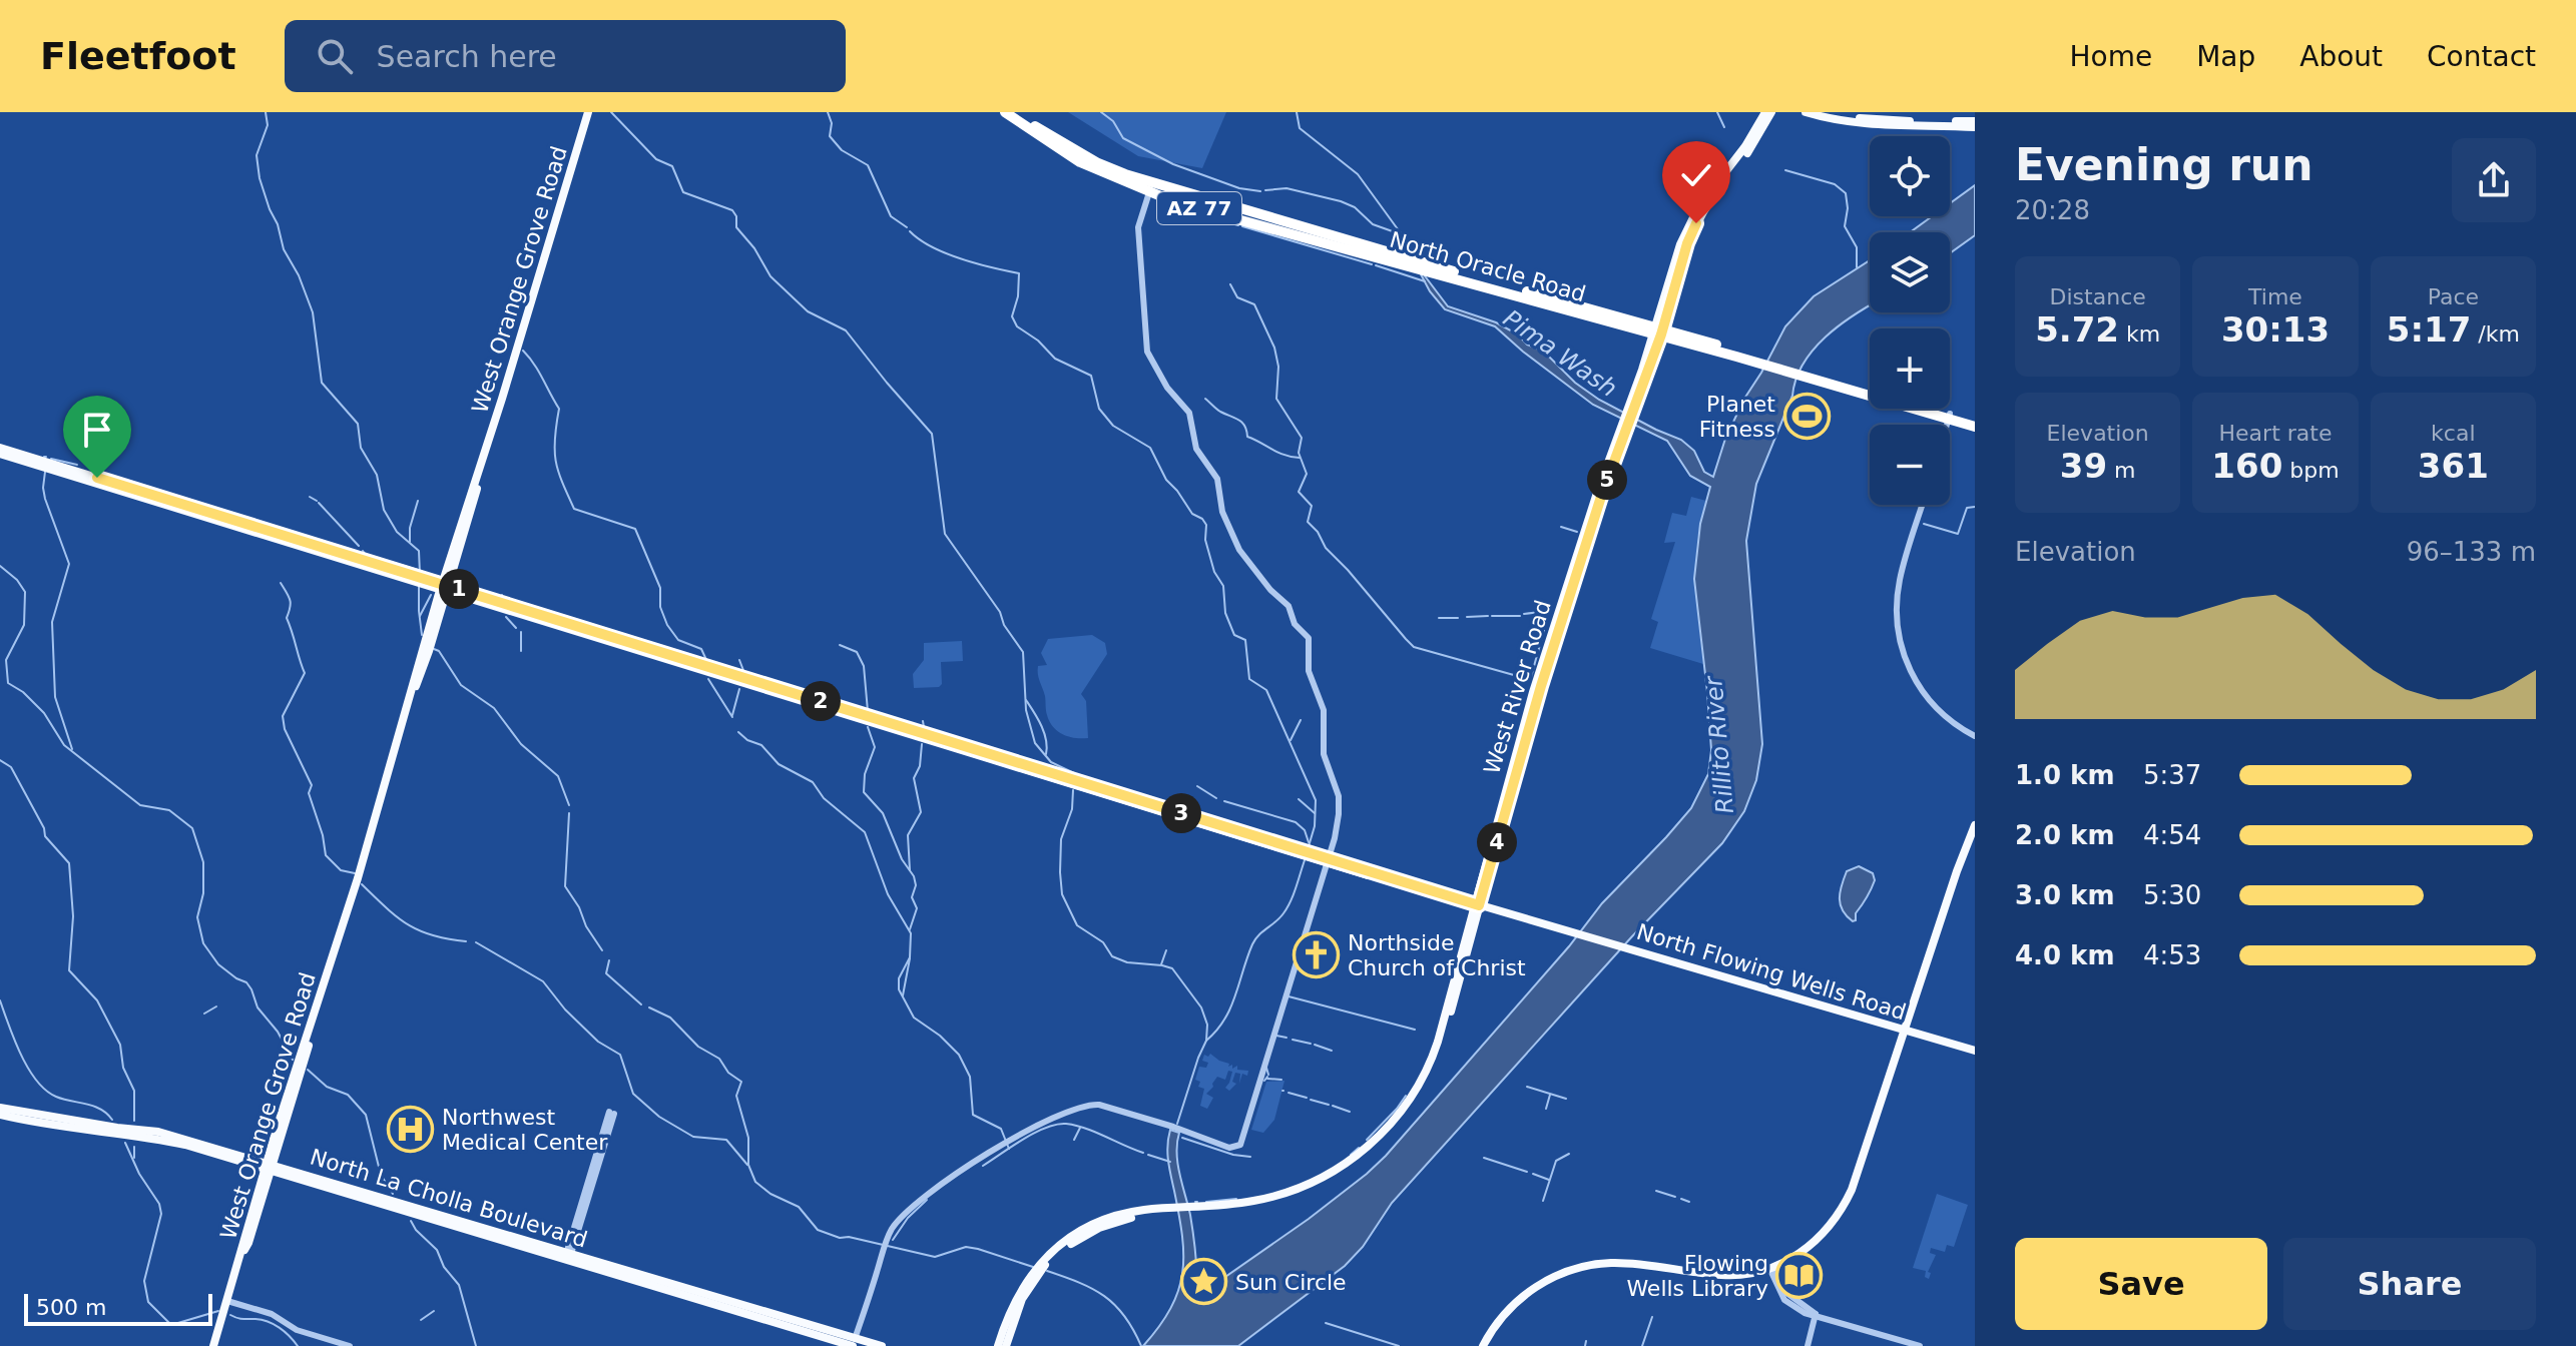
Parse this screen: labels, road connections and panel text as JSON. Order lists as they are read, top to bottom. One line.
{"streets":{"highway":["AZ 77","North Oracle Road"],"main road":["West Orange Grove Road","West River Road","North Flowing Wells Road","North La Cholla Boulevard"]},"crossings":[["North Oracle Road","West River Road"],["West Orange Grove Road","North Flowing Wells Road"],["West Orange Grove Road","North La Cholla Boulevard"],["West River Road","North Flowing Wells Road"]],"water":["Pima Wash","Rillito River"],"places":{"sports":["Planet Fitness"],"church":["Northside Church of Christ"],"hospital":["Northwest Medical Center"],"library":["Flowing Wells Library"],"place":["Sun Circle"]},"scale_bar":"500 m","page":{"header":"Fleetfoot","search":"Search here","nav":["Home","Map","About","Contact"],"heading":["Evening run","20:28"],"map_buttons":["+","−"],"stats":[["Distance","5.72 km"],["Time","30:13"],["Pace","5:17 /km"],["Elevation","39 m"],["Heart rate","160 bpm"],["kcal","361"]],"pins":["5","1","2","3","4"],"chart":["Elevation","96–133 m"],"list":[{"name":"1.0 km","note":"5:37"},{"name":"2.0 km","note":"4:54"},{"name":"3.0 km","note":"5:30"},{"name":"4.0 km","note":"4:53"}],"buttons":["Save","Share"],"scale":"500 m"}}
